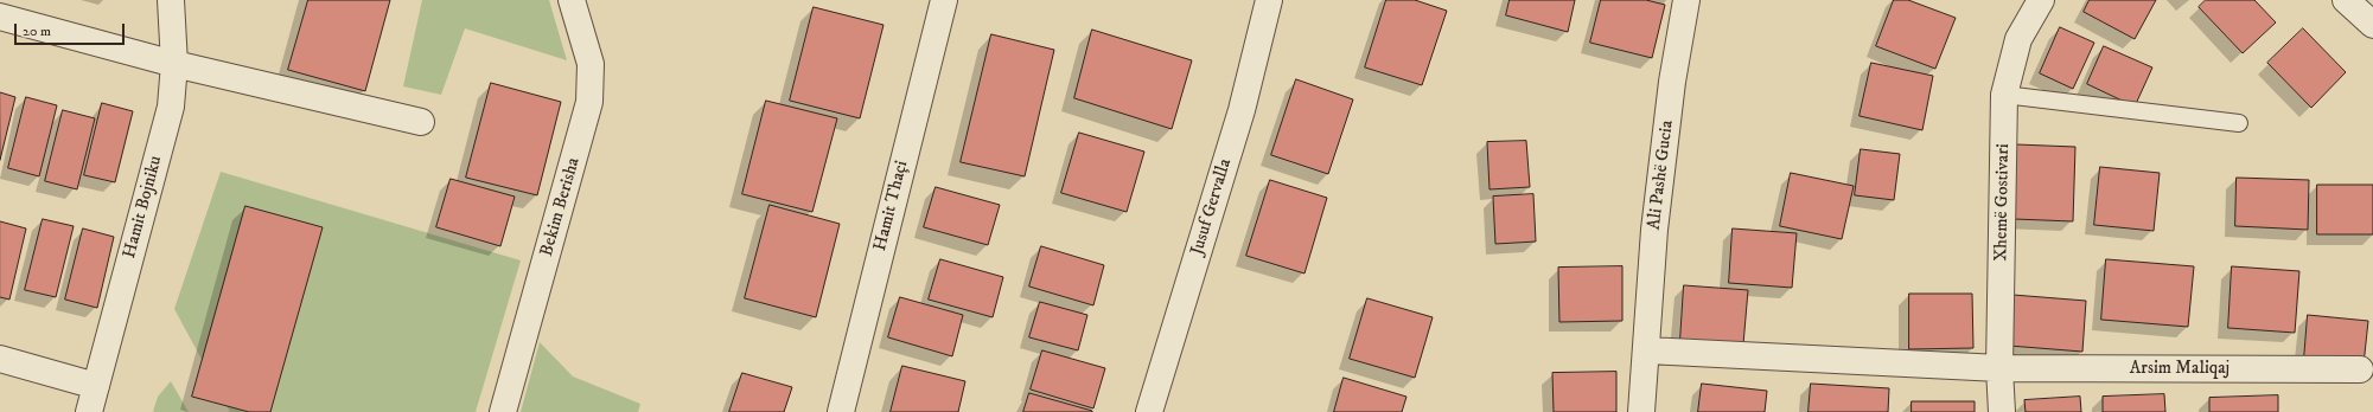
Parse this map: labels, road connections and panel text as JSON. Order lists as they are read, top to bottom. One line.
{"streets":{"street":["Ali Pashë Gucia","Xhemë Gostivari","Hamit Thaçi","Hamit Bojniku","Bekim Berisha","Jusuf Gervalla","Arsim Maliqaj"]},"crossings":[["Xhemë Gostivari","Arsim Maliqaj"]],"scale_bar":"20 m"}
